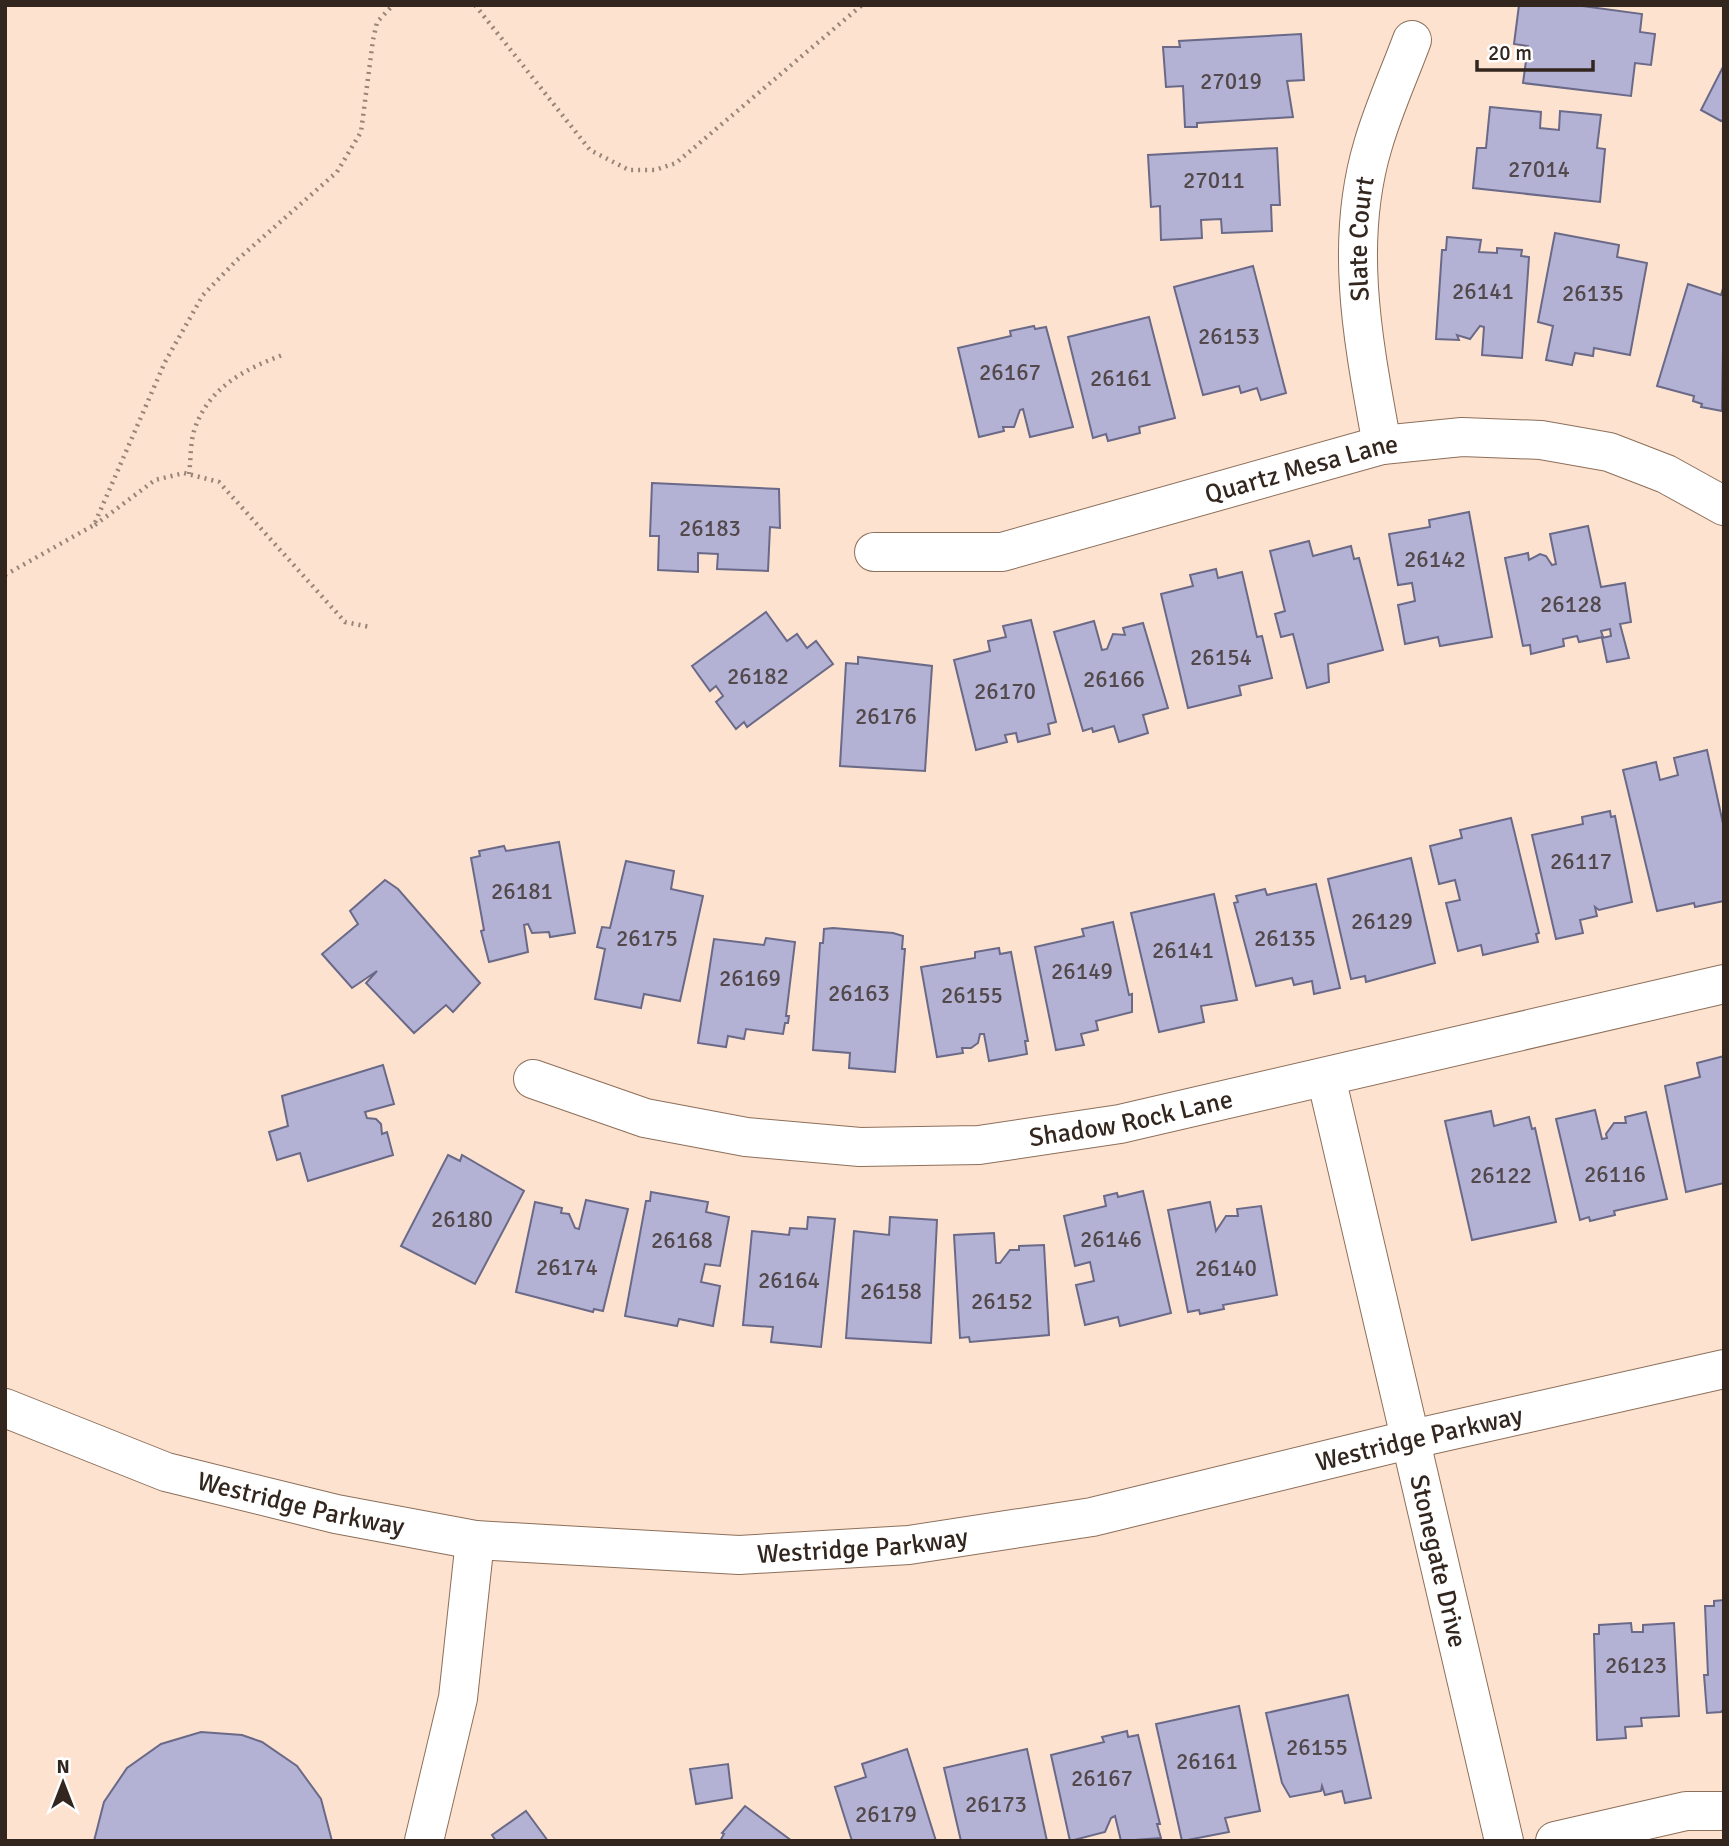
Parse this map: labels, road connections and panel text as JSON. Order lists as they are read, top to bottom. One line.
{"streets":{"street":["Slate Court","Quartz Mesa Lane","Shadow Rock Lane","Westridge Parkway","Stonegate Drive"]},"crossings":[["Slate Court","Quartz Mesa Lane"],["Shadow Rock Lane","Stonegate Drive"],["Westridge Parkway","Stonegate Drive"]],"house_numbers":["27019","27014","27011","26141","26135","26153","26167","26161","26183","26142","26128","26154","26182","26166","26170","26176","26117","26181","26129","26175","26135","26141","26149","26169","26163","26155","26116","26122","26180","26146","26168","26174","26140","26164","26158","26152","26123","26155","26161","26167","26173","26179"],"scale_bar":"20 m","north":"top"}
